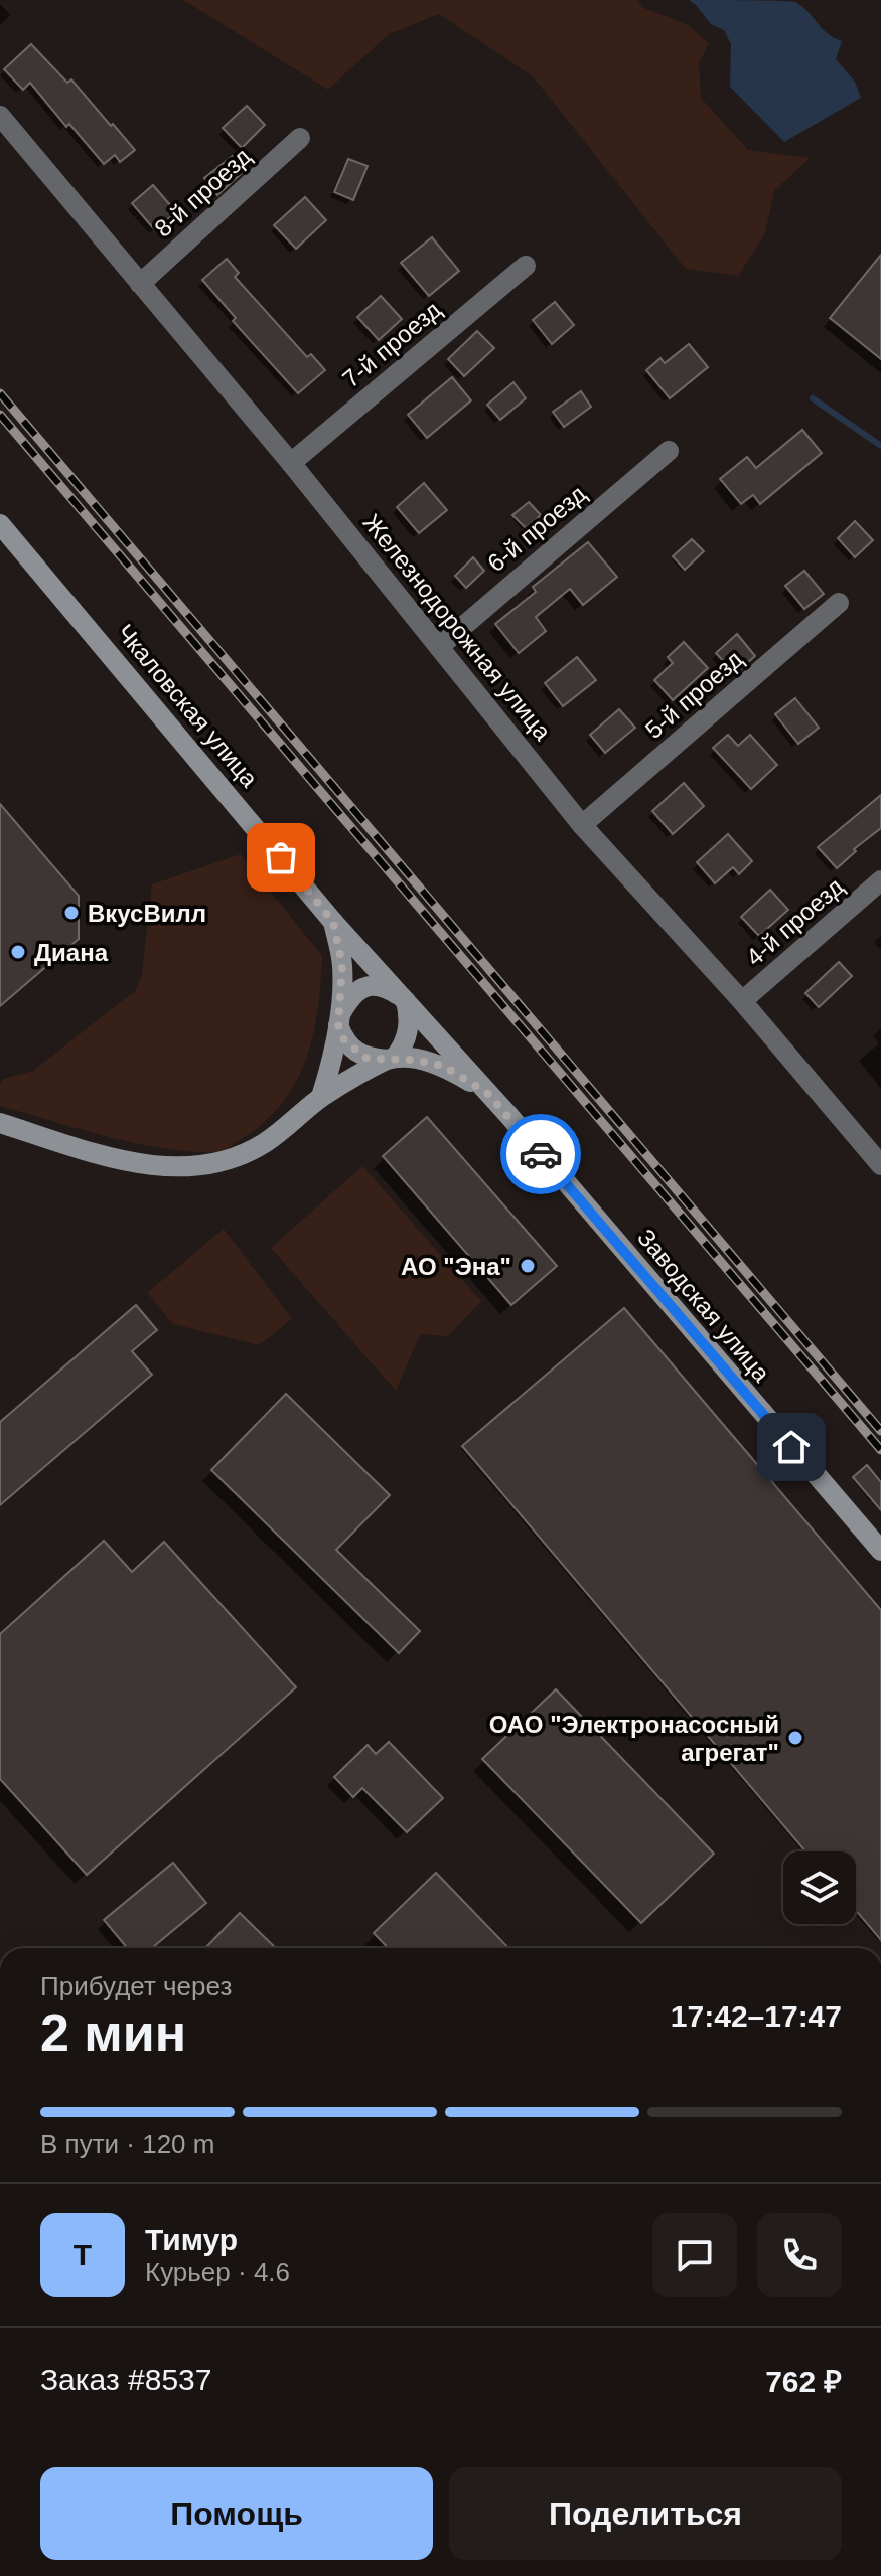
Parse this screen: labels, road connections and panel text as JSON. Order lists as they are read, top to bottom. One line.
{"streets":{"main road":["Чкаловская улица","Заводская улица"],"street":["8-й проезд","7-й проезд","6-й проезд","Железнодорожная улица","5-й проезд","4-й проезд"]},"crossings":[["8-й проезд","Железнодорожная улица"],["7-й проезд","Железнодорожная улица"],["6-й проезд","Железнодорожная улица"],["Железнодорожная улица","5-й проезд"],["Железнодорожная улица","4-й проезд"],["Чкаловская улица","Заводская улица"]],"places":["ВкусВилл","Диана","АО \"Эна\"","ОАО \"Электронасосный агрегат\""],"page":{"heading":["2 мин","Прибудет через","17:42–17:47"],"panel":["Тимур","Курьер · 4.6","Заказ #8537","762 ₽"],"bar":"В пути · 120 m","round":"Т","buttons":["Помощь","Поделиться"]}}
